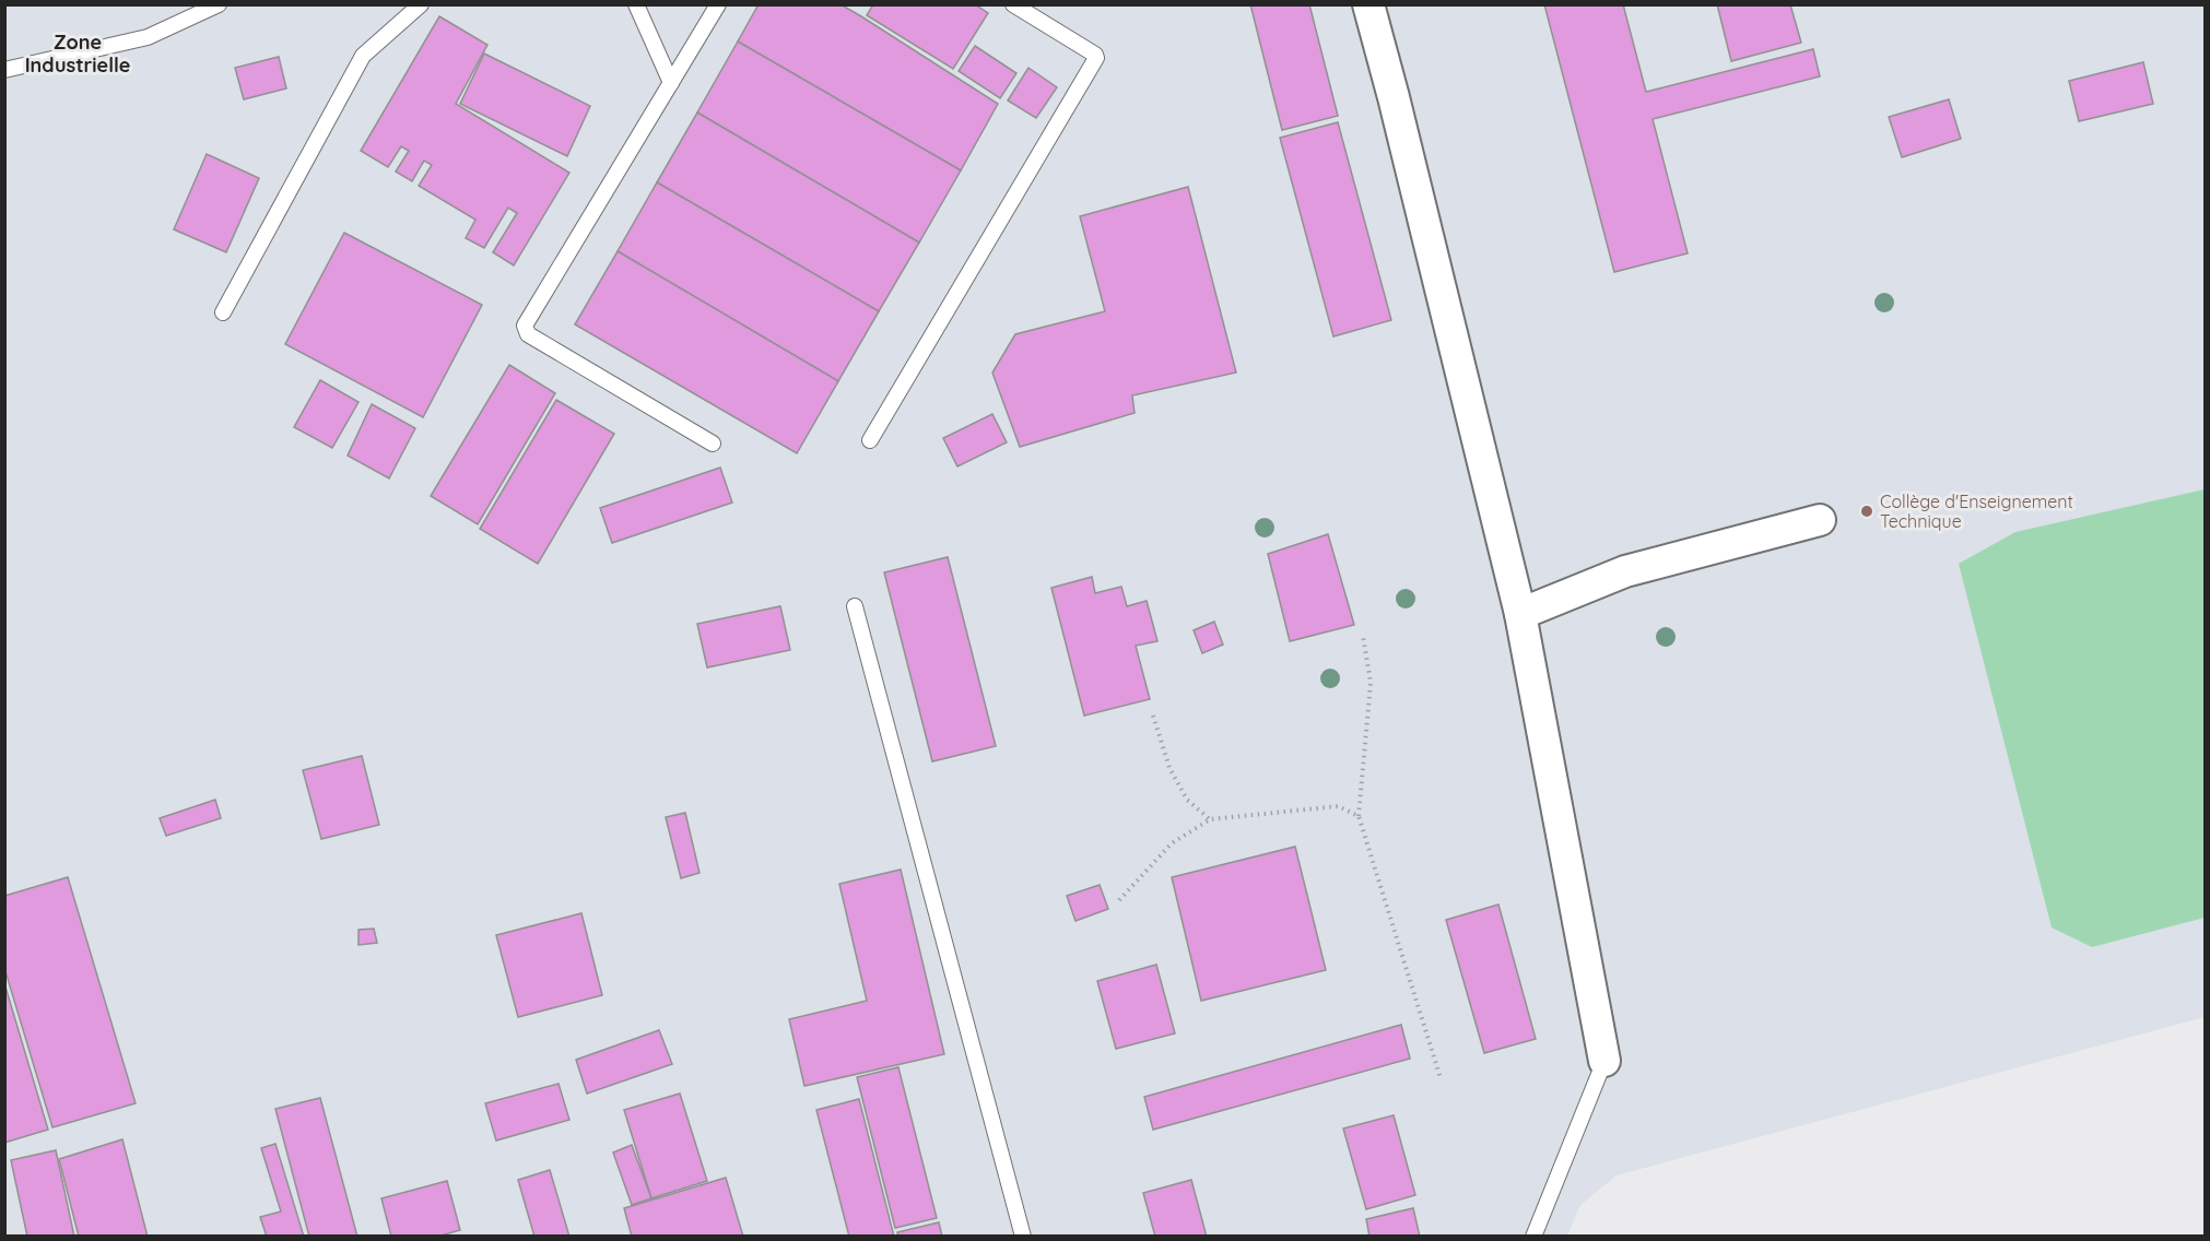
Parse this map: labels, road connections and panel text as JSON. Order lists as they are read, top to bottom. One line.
{"districts":["Zone Industrielle"],"places":["Collège d'Enseignement Technique"]}
